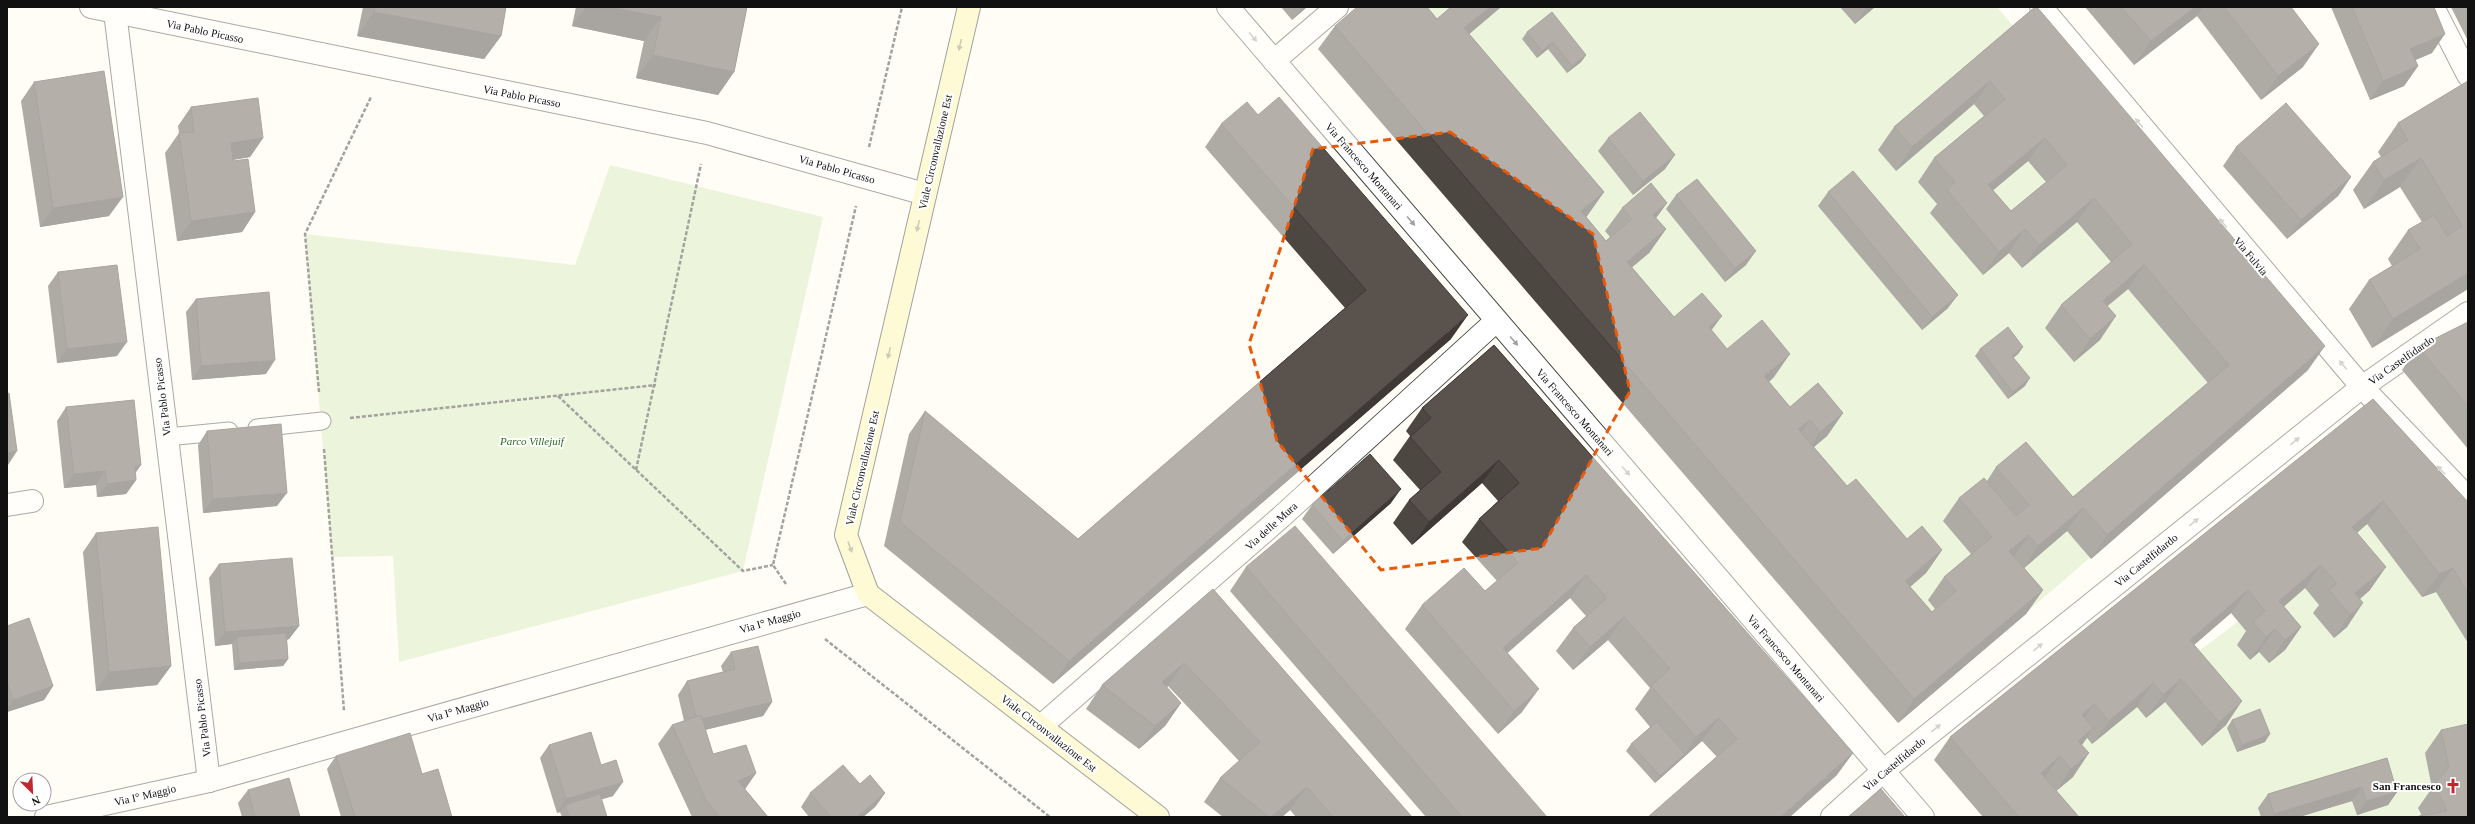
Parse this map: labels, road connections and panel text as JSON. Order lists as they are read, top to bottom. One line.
{"streets":{"main road":["Viale Circonvallazione Est"],"street":["Via Pablo Picasso","Via Francesco Montanari","Via Fulvia","Via Castelfidardo","Via delle Mura","Via I° Maggio"]},"crossings":[["Via Pablo Picasso","Viale Circonvallazione Est"],["Via Pablo Picasso","Via I° Maggio"],["Viale Circonvallazione Est","Via delle Mura"],["Viale Circonvallazione Est","Via I° Maggio"],["Via Francesco Montanari","Via Castelfidardo"],["Via Francesco Montanari","Via delle Mura"],["Via Fulvia","Via Castelfidardo"]],"one_way":["Viale Circonvallazione Est","Via Francesco Montanari","Via Fulvia","Via Castelfidardo"],"parks":["Parco Villejuif"],"places":{"church":["San Francesco"]},"north":"bottom right"}
